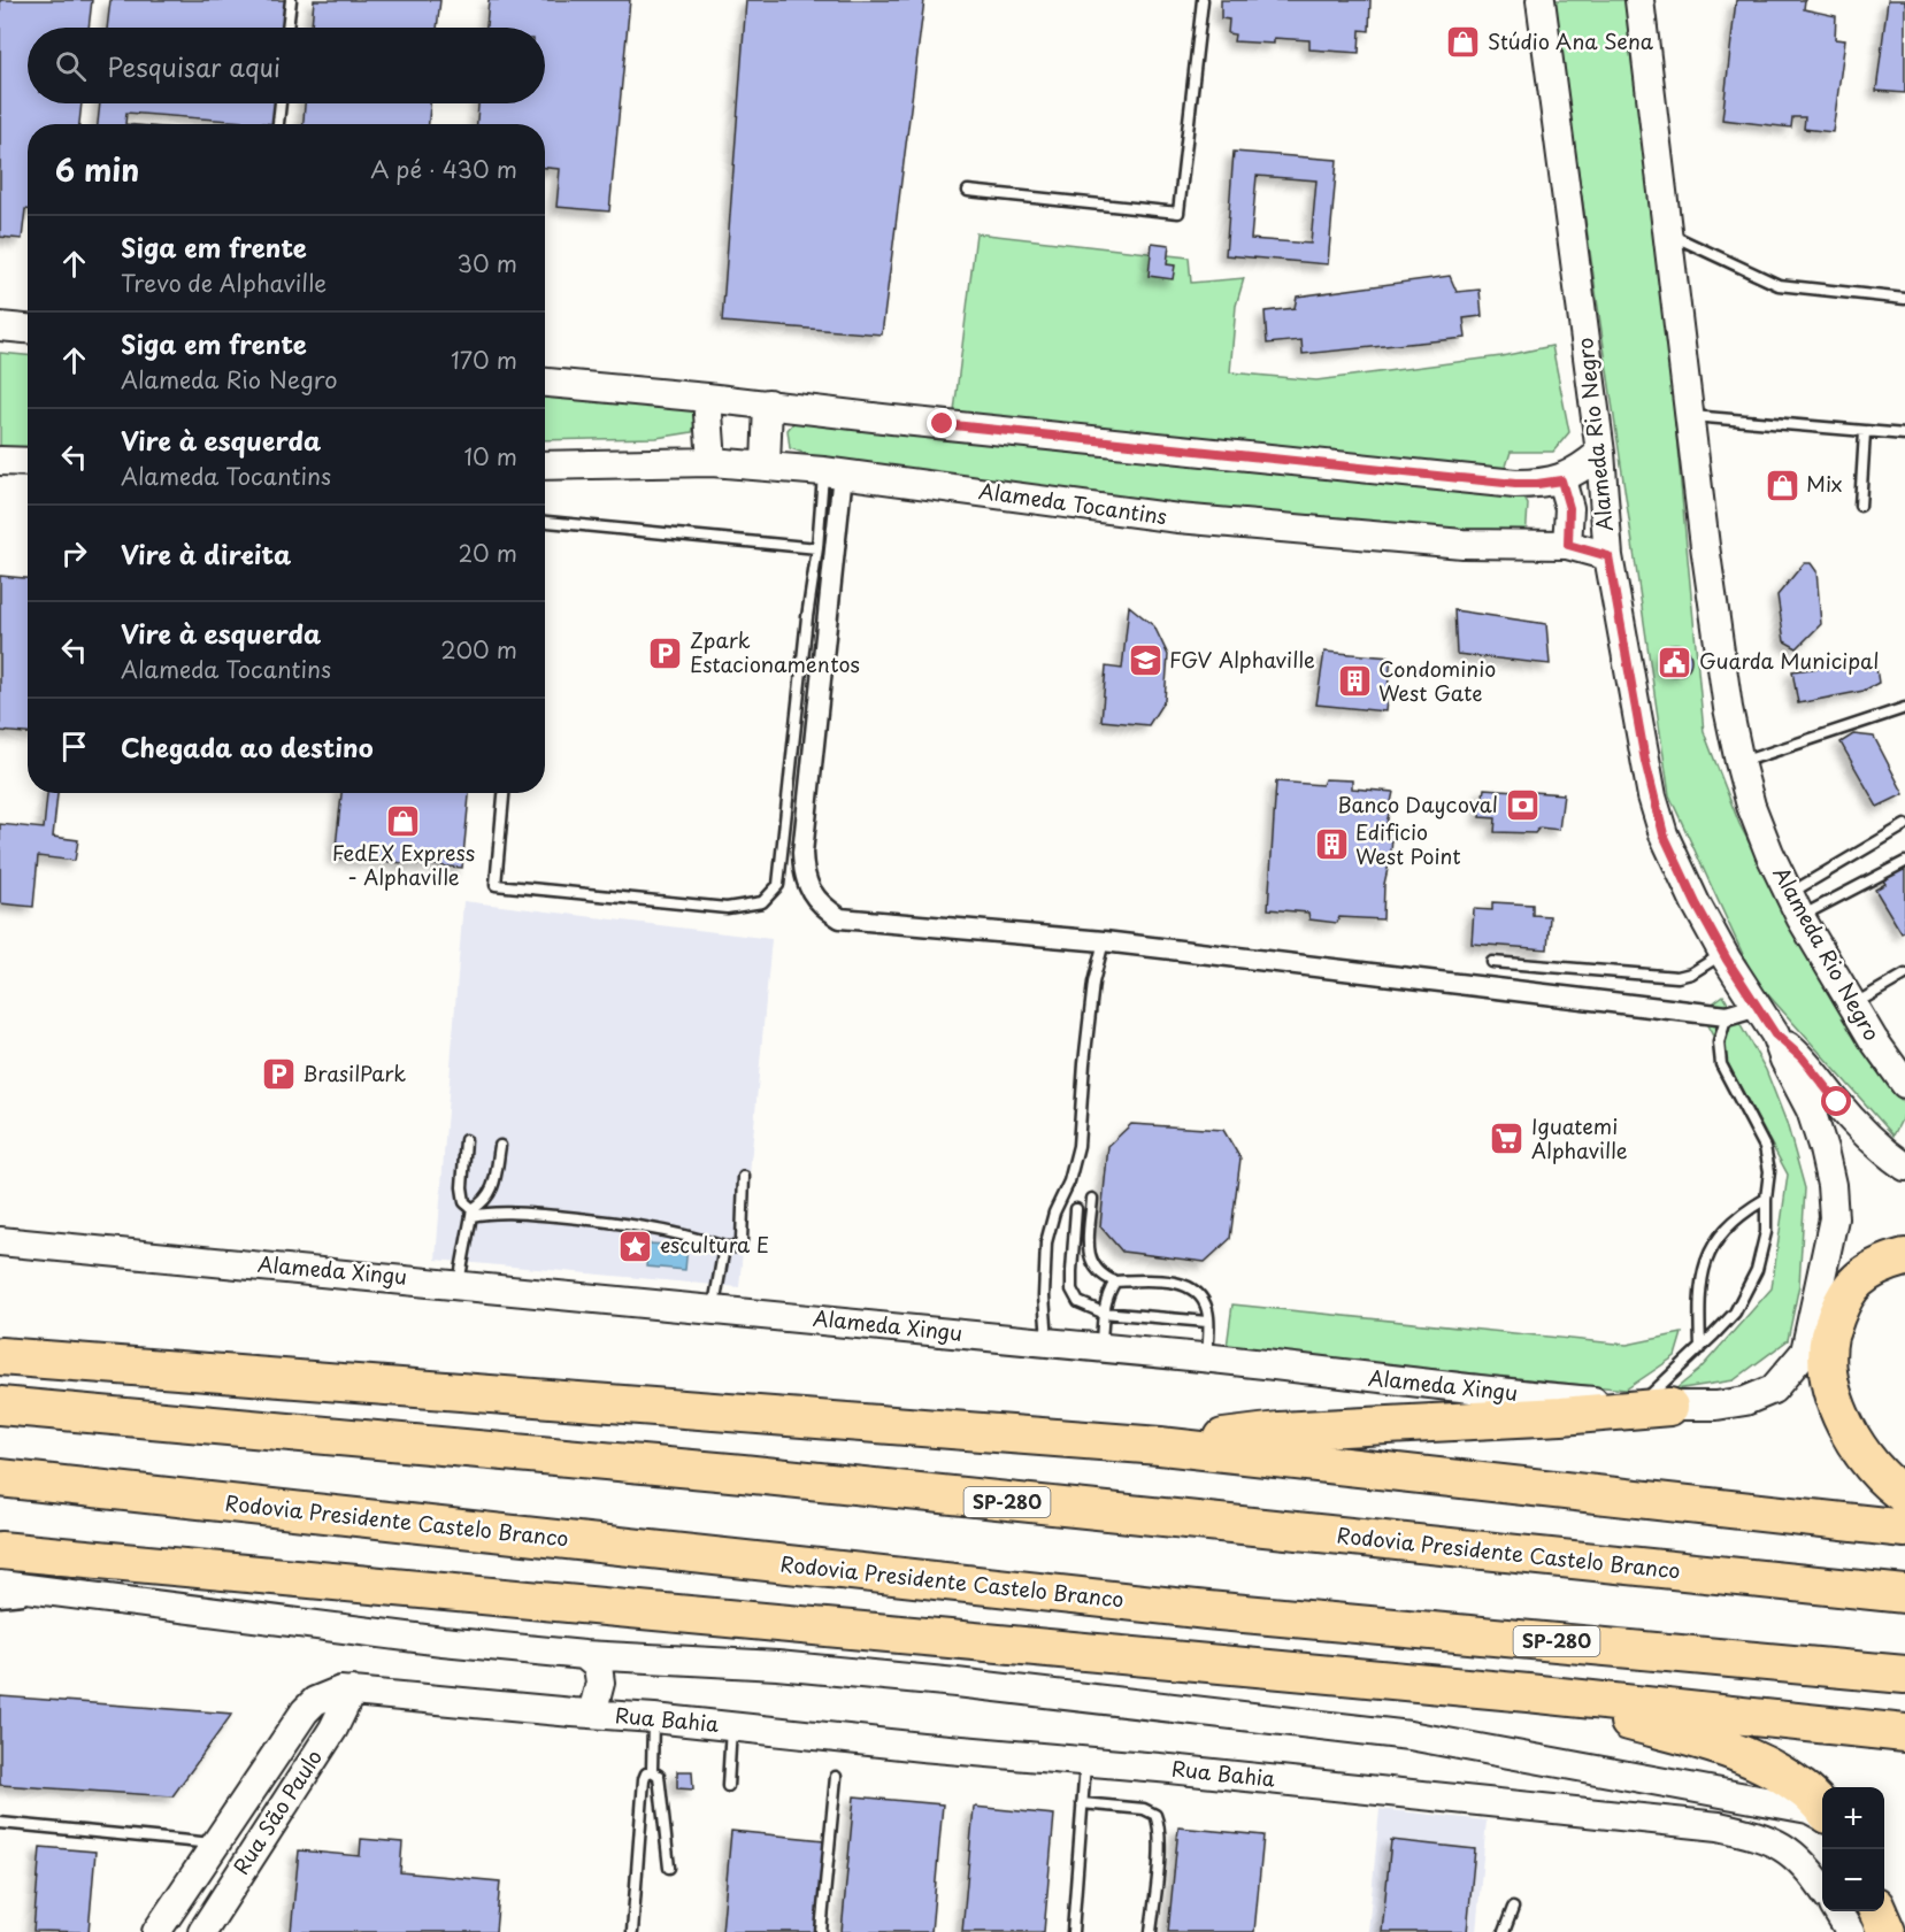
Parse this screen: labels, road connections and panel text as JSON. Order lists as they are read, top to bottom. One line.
{"streets":{"highway":["SP-280","Rodovia Presidente Castelo Branco"],"main road":["Alameda Rio Negro","Alameda Tocantins","Alameda Xingu","Rua Bahia","Rua São Paulo"]},"crossings":[["Alameda Rio Negro","Alameda Tocantins"],["Alameda Rio Negro","Alameda Xingu"],["Rua Bahia","Rua São Paulo"]],"places":{"shop":["Stúdio Ana Sena","Mix","FedEX Express - Alphaville"],"parking":["Zpark Estacionamentos","BrasilPark"],"school or university":["FGV Alphaville"],"public building":["Guarda Municipal"],"building":["Condominio West Gate","Edificio West Point"],"bank":["Banco Daycoval"],"supermarket":["Iguatemi Alphaville"],"place":["escultura E"]},"page":{"search":"Pesquisar aqui","heading":["6 min","A pé · 430 m"],"list":[["Siga em frente","Trevo de Alphaville","30 m"],["Siga em frente","Alameda Rio Negro","170 m"],["Vire à esquerda","Alameda Tocantins","10 m"],["Vire à direita","20 m"],["Vire à esquerda","Alameda Tocantins","200 m"],"Chegada ao destino"],"map_buttons":["+","−"]}}
